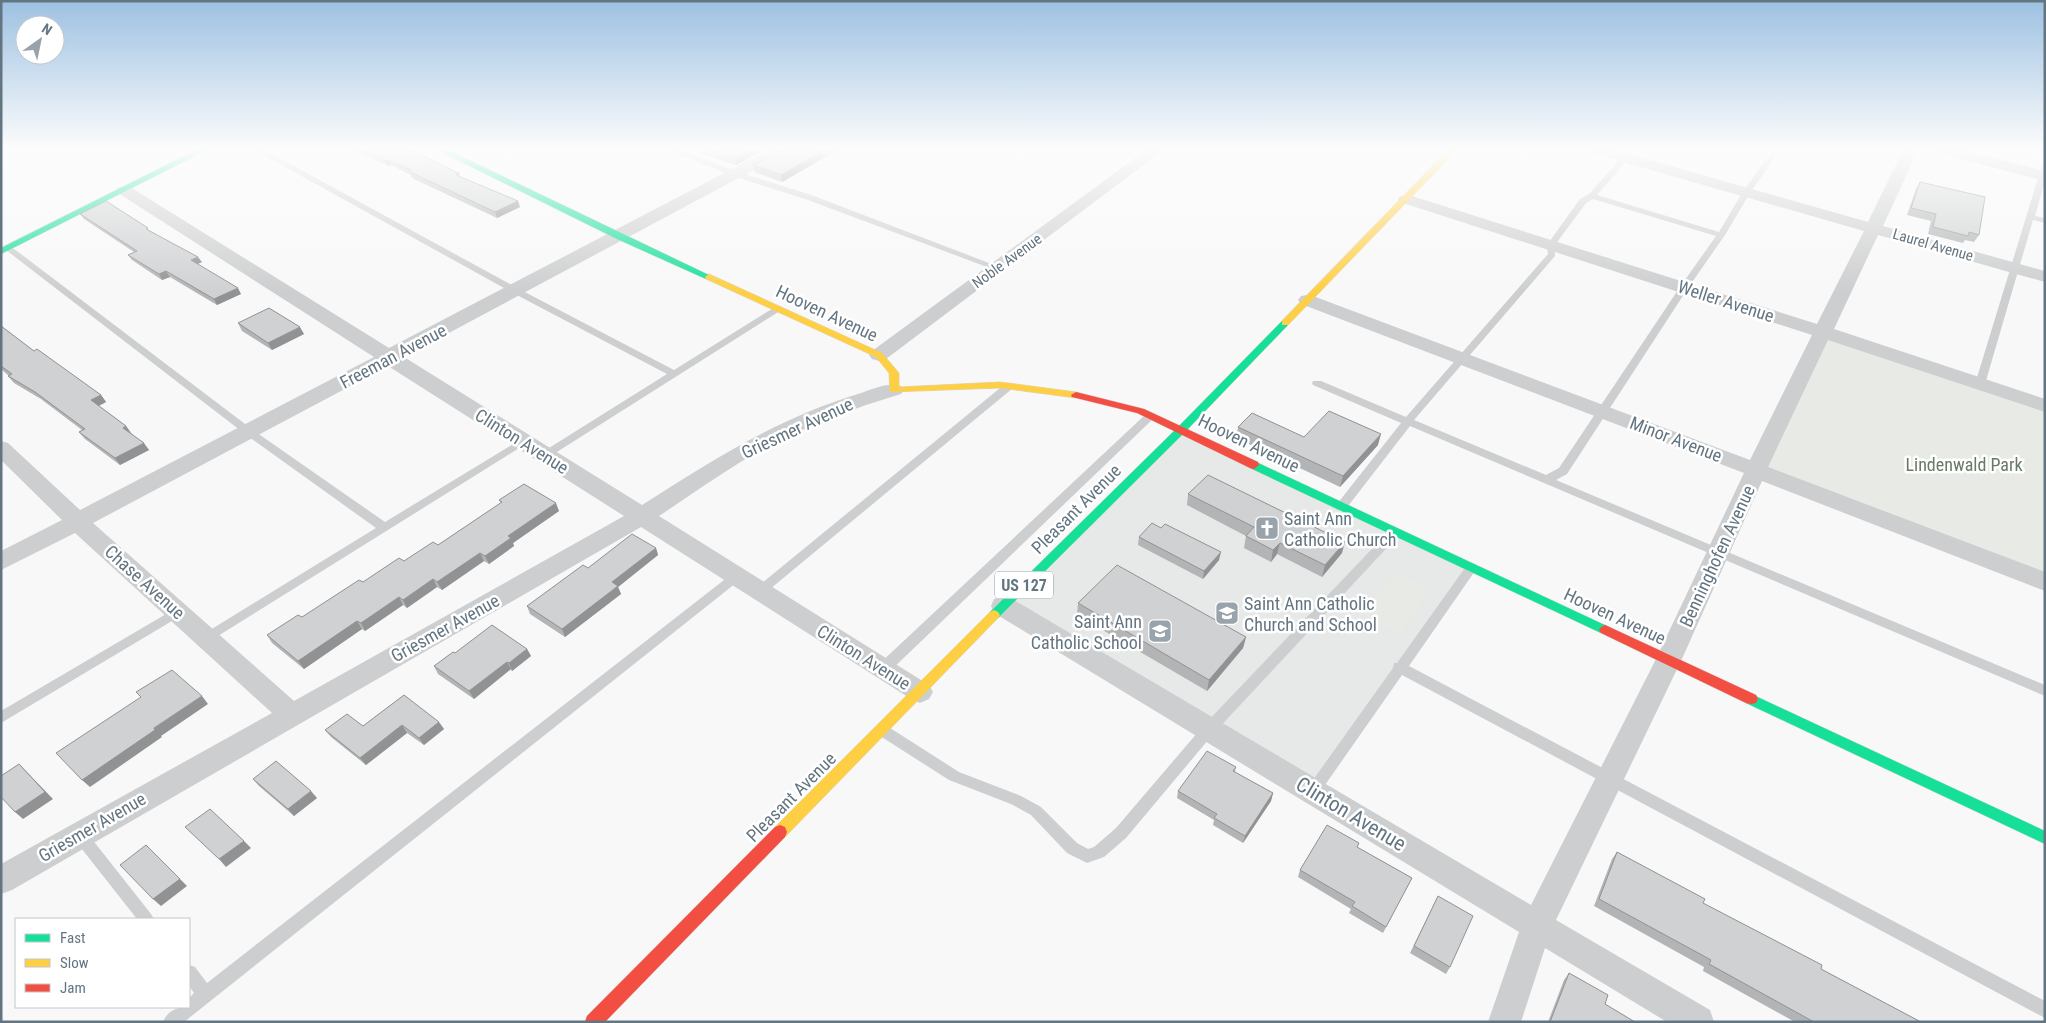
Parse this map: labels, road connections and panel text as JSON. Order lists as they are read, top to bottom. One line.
{"streets":{"street":["Laurel Avenue","Noble Avenue","Weller Avenue","Hooven Avenue","Freeman Avenue","Griesmer Avenue","Minor Avenue","Clinton Avenue","Pleasant Avenue","Benninghofen Avenue","Chase Avenue","US 127"]},"crossings":[["Laurel Avenue","Benninghofen Avenue"],["Noble Avenue","Hooven Avenue"],["Weller Avenue","Pleasant Avenue"],["Weller Avenue","Benninghofen Avenue"],["Hooven Avenue","Freeman Avenue"],["Hooven Avenue","Griesmer Avenue"],["Hooven Avenue","Pleasant Avenue"],["Hooven Avenue","Benninghofen Avenue"],["Freeman Avenue","Clinton Avenue"],["Freeman Avenue","Chase Avenue"],["Griesmer Avenue","Clinton Avenue"],["Griesmer Avenue","Chase Avenue"],["Minor Avenue","Pleasant Avenue"],["Minor Avenue","Benninghofen Avenue"],["Clinton Avenue","Pleasant Avenue"],["Clinton Avenue","Benninghofen Avenue"]],"parks":["Lindenwald Park"],"places":{"church":["Saint Ann Catholic Church"],"school or university":["Saint Ann Catholic Church and School","Saint Ann Catholic School"]},"legend":["Fast","Slow","Jam"],"north":"top right"}
